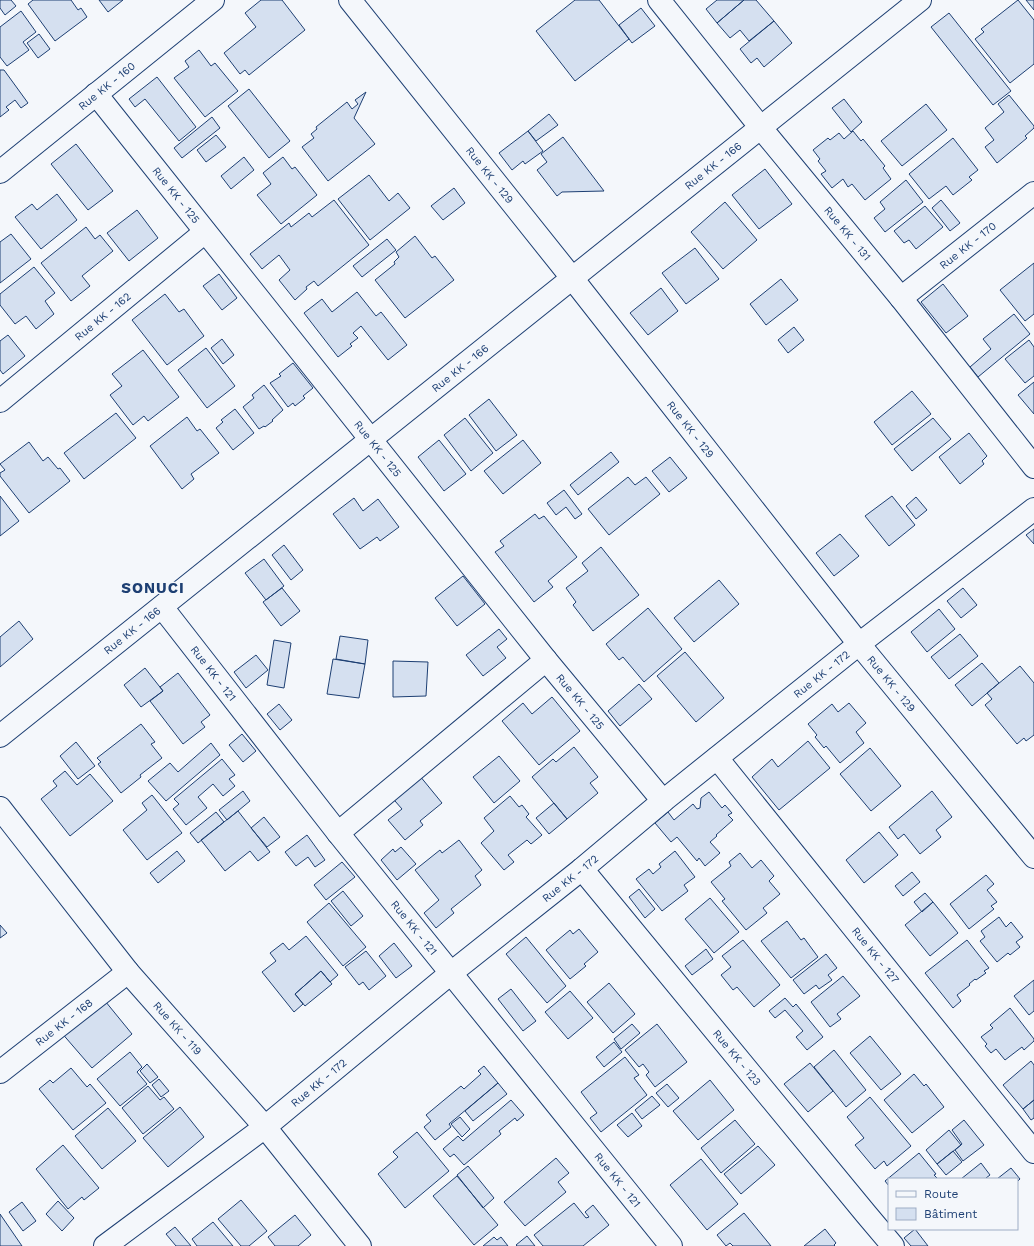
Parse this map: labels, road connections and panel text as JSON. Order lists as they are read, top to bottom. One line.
{"streets":{"street":["Rue KK - 160","Rue KK - 166","Rue KK - 129","Rue KK - 125","Rue KK - 131","Rue KK - 170","Rue KK - 162","Rue KK - 121","Rue KK - 172","Rue KK - 127","Rue KK - 168","Rue KK - 119","Rue KK - 123"]},"crossings":[["Rue KK - 160","Rue KK - 125"],["Rue KK - 166","Rue KK - 129"],["Rue KK - 166","Rue KK - 125"],["Rue KK - 166","Rue KK - 131"],["Rue KK - 166","Rue KK - 121"],["Rue KK - 129","Rue KK - 172"],["Rue KK - 125","Rue KK - 162"],["Rue KK - 125","Rue KK - 172"],["Rue KK - 131","Rue KK - 170"],["Rue KK - 121","Rue KK - 172"],["Rue KK - 172","Rue KK - 127"],["Rue KK - 172","Rue KK - 119"],["Rue KK - 172","Rue KK - 123"],["Rue KK - 168","Rue KK - 119"]],"districts":["SONUCI"],"legend":["Route","Bâtiment"]}
